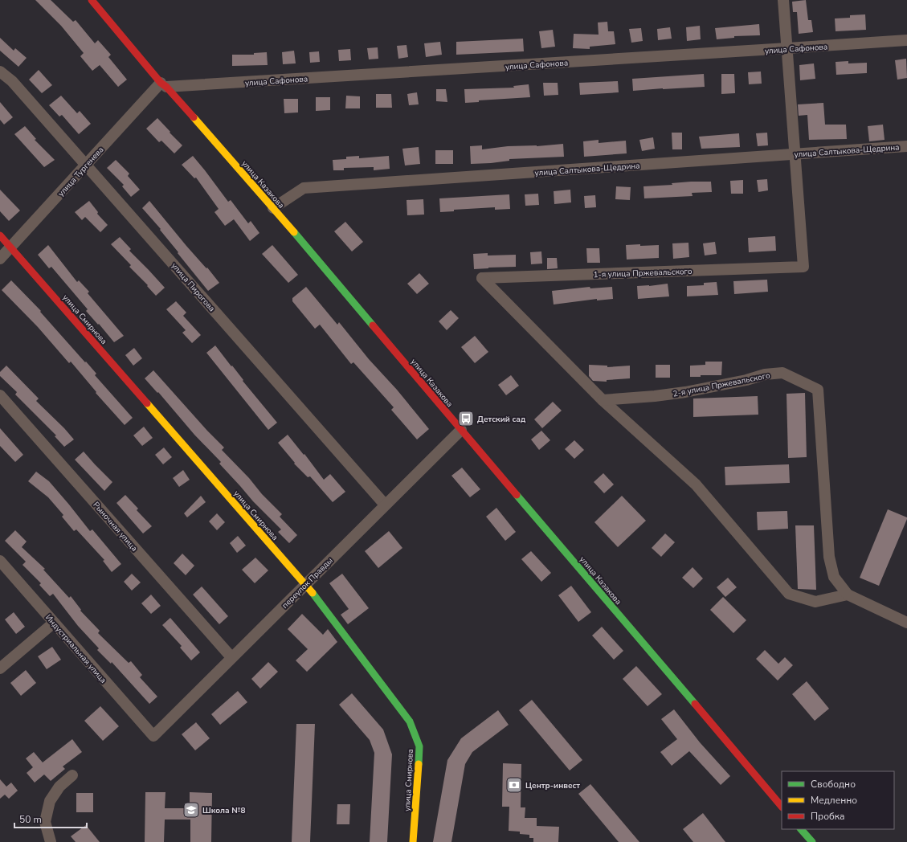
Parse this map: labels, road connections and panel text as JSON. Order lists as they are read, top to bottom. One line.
{"streets":{"main road":["улица Казакова","улица Смирнова"],"street":["улица Сафонова","улица Салтыкова-Щедрина","улица Тургенева","1-я улица Пржевальского","улица Пирогова","2-я улица Пржевальского","Рыночная улица","переулок Правды","Индустриальная улица"]},"crossings":[["улица Сафонова","улица Тургенева"],["улица Сафонова","улица Казакова"],["улица Салтыкова-Щедрина","улица Казакова"],["улица Салтыкова-Щедрина","1-я улица Пржевальского"],["улица Тургенева","улица Казакова"],["улица Тургенева","улица Пирогова"],["улица Тургенева","улица Смирнова"],["улица Казакова","переулок Правды"],["1-я улица Пржевальского","2-я улица Пржевальского"],["улица Пирогова","переулок Правды"],["улица Смирнова","переулок Правды"],["Рыночная улица","переулок Правды"],["переулок Правды","Индустриальная улица"]],"places":{"bus stop":["Детский сад"],"bank":["Центр-инвест"],"school or university":["Школа №8"]},"legend":["Свободно","Медленно","Пробка"],"scale_bar":"50 m"}
